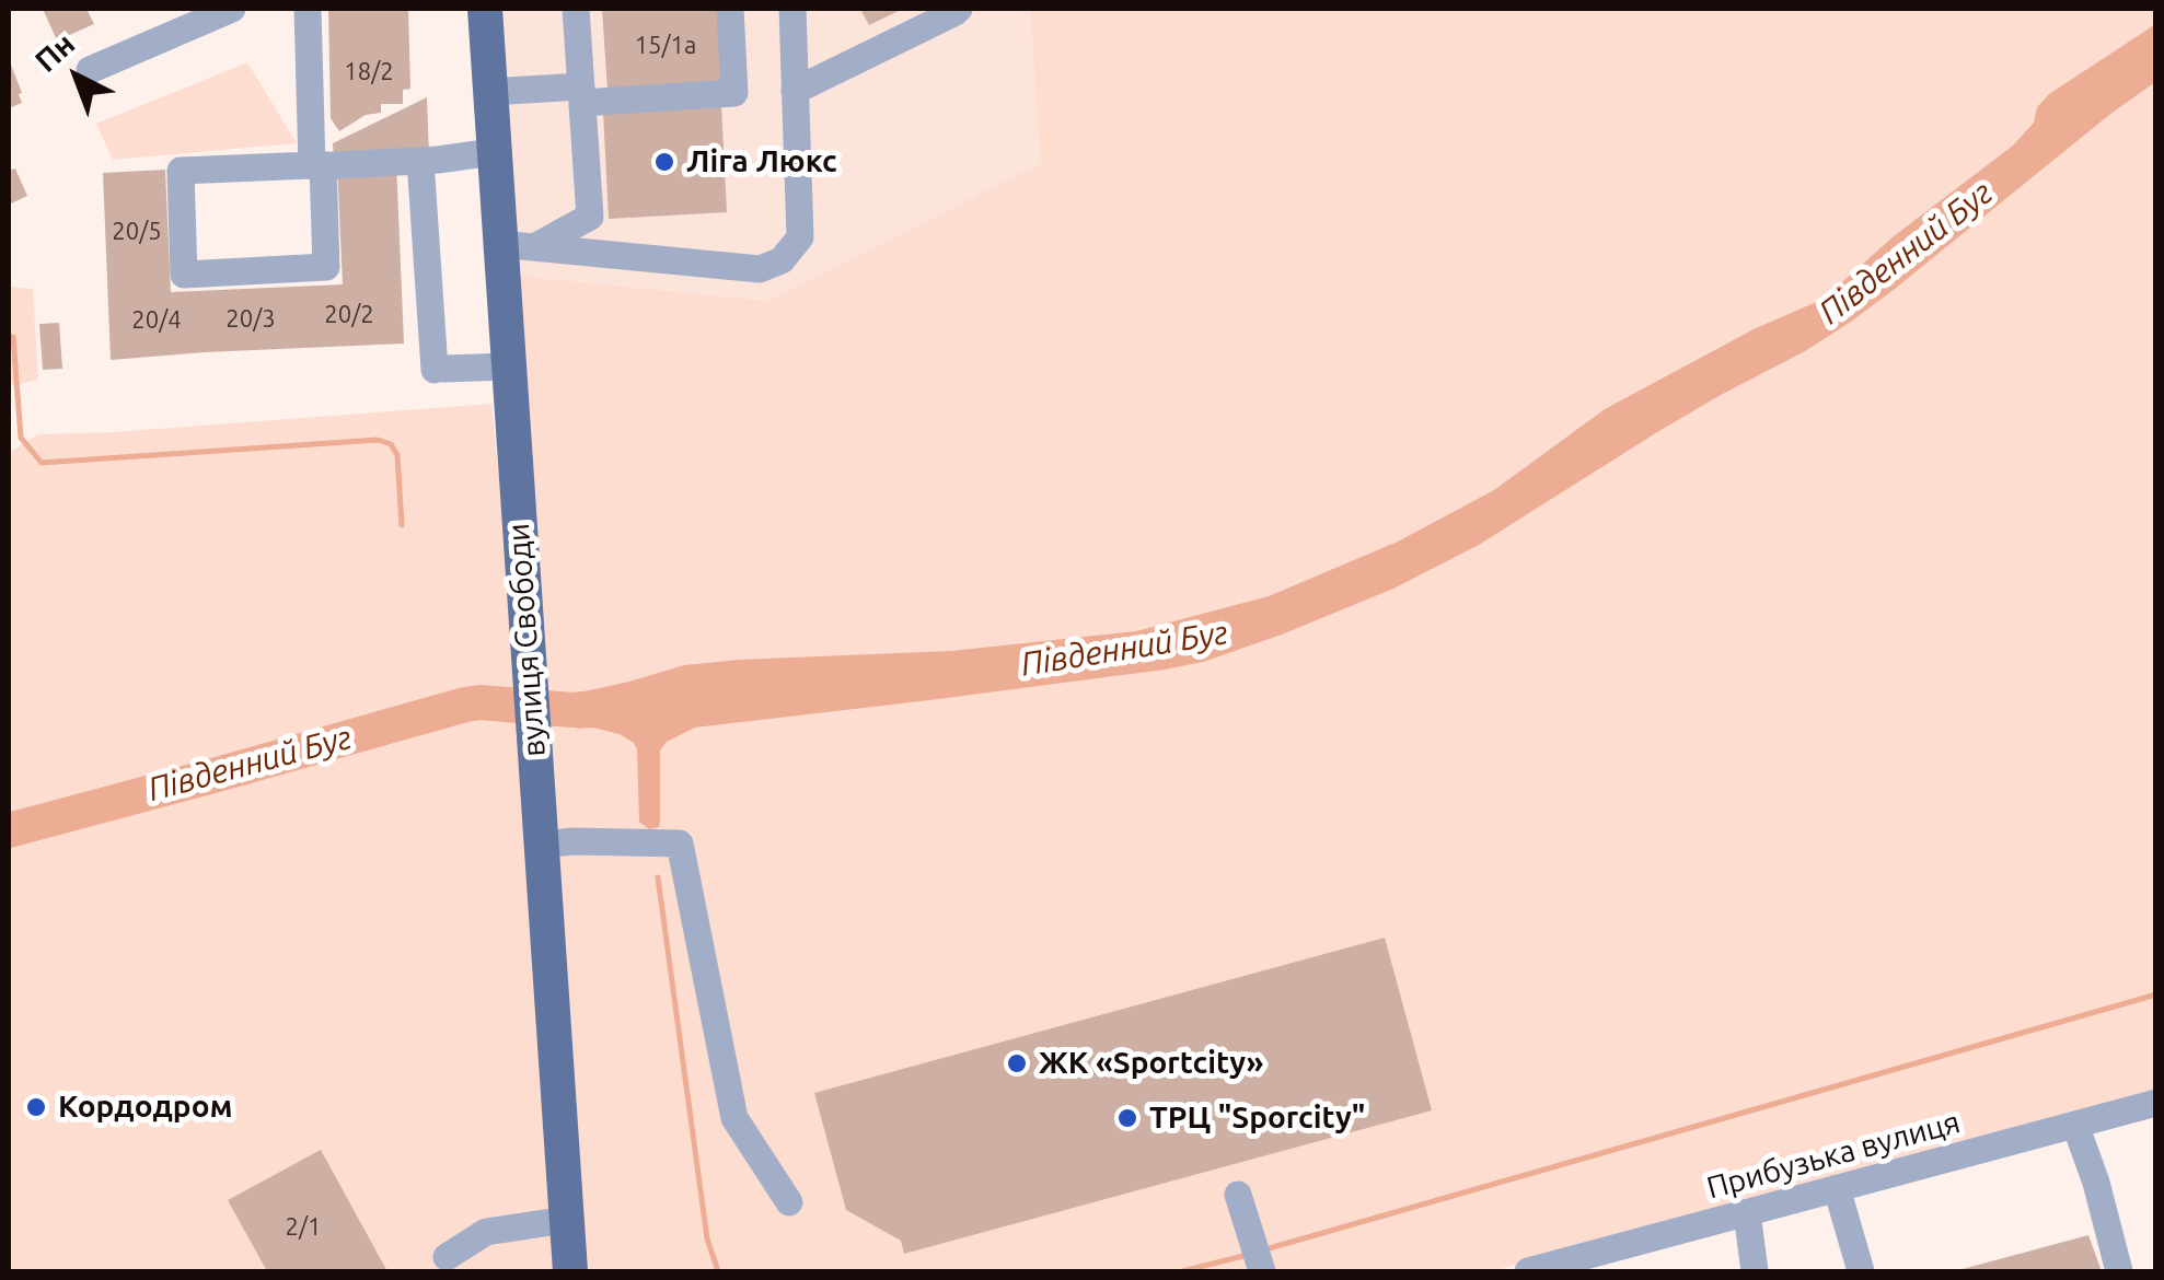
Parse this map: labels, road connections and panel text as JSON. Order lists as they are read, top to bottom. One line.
{"streets":{"main road":["вулиця Свободи"],"street":["Прибузька вулиця"]},"water":["Південний Буг"],"places":["Ліга Люкс","ЖК «Sportcity»","Кордодром","ТРЦ \"Sporcity\""],"house_numbers":["15/1а","18/2","20/5","20/2","20/3","20/4","2/1"],"north":"top left"}
